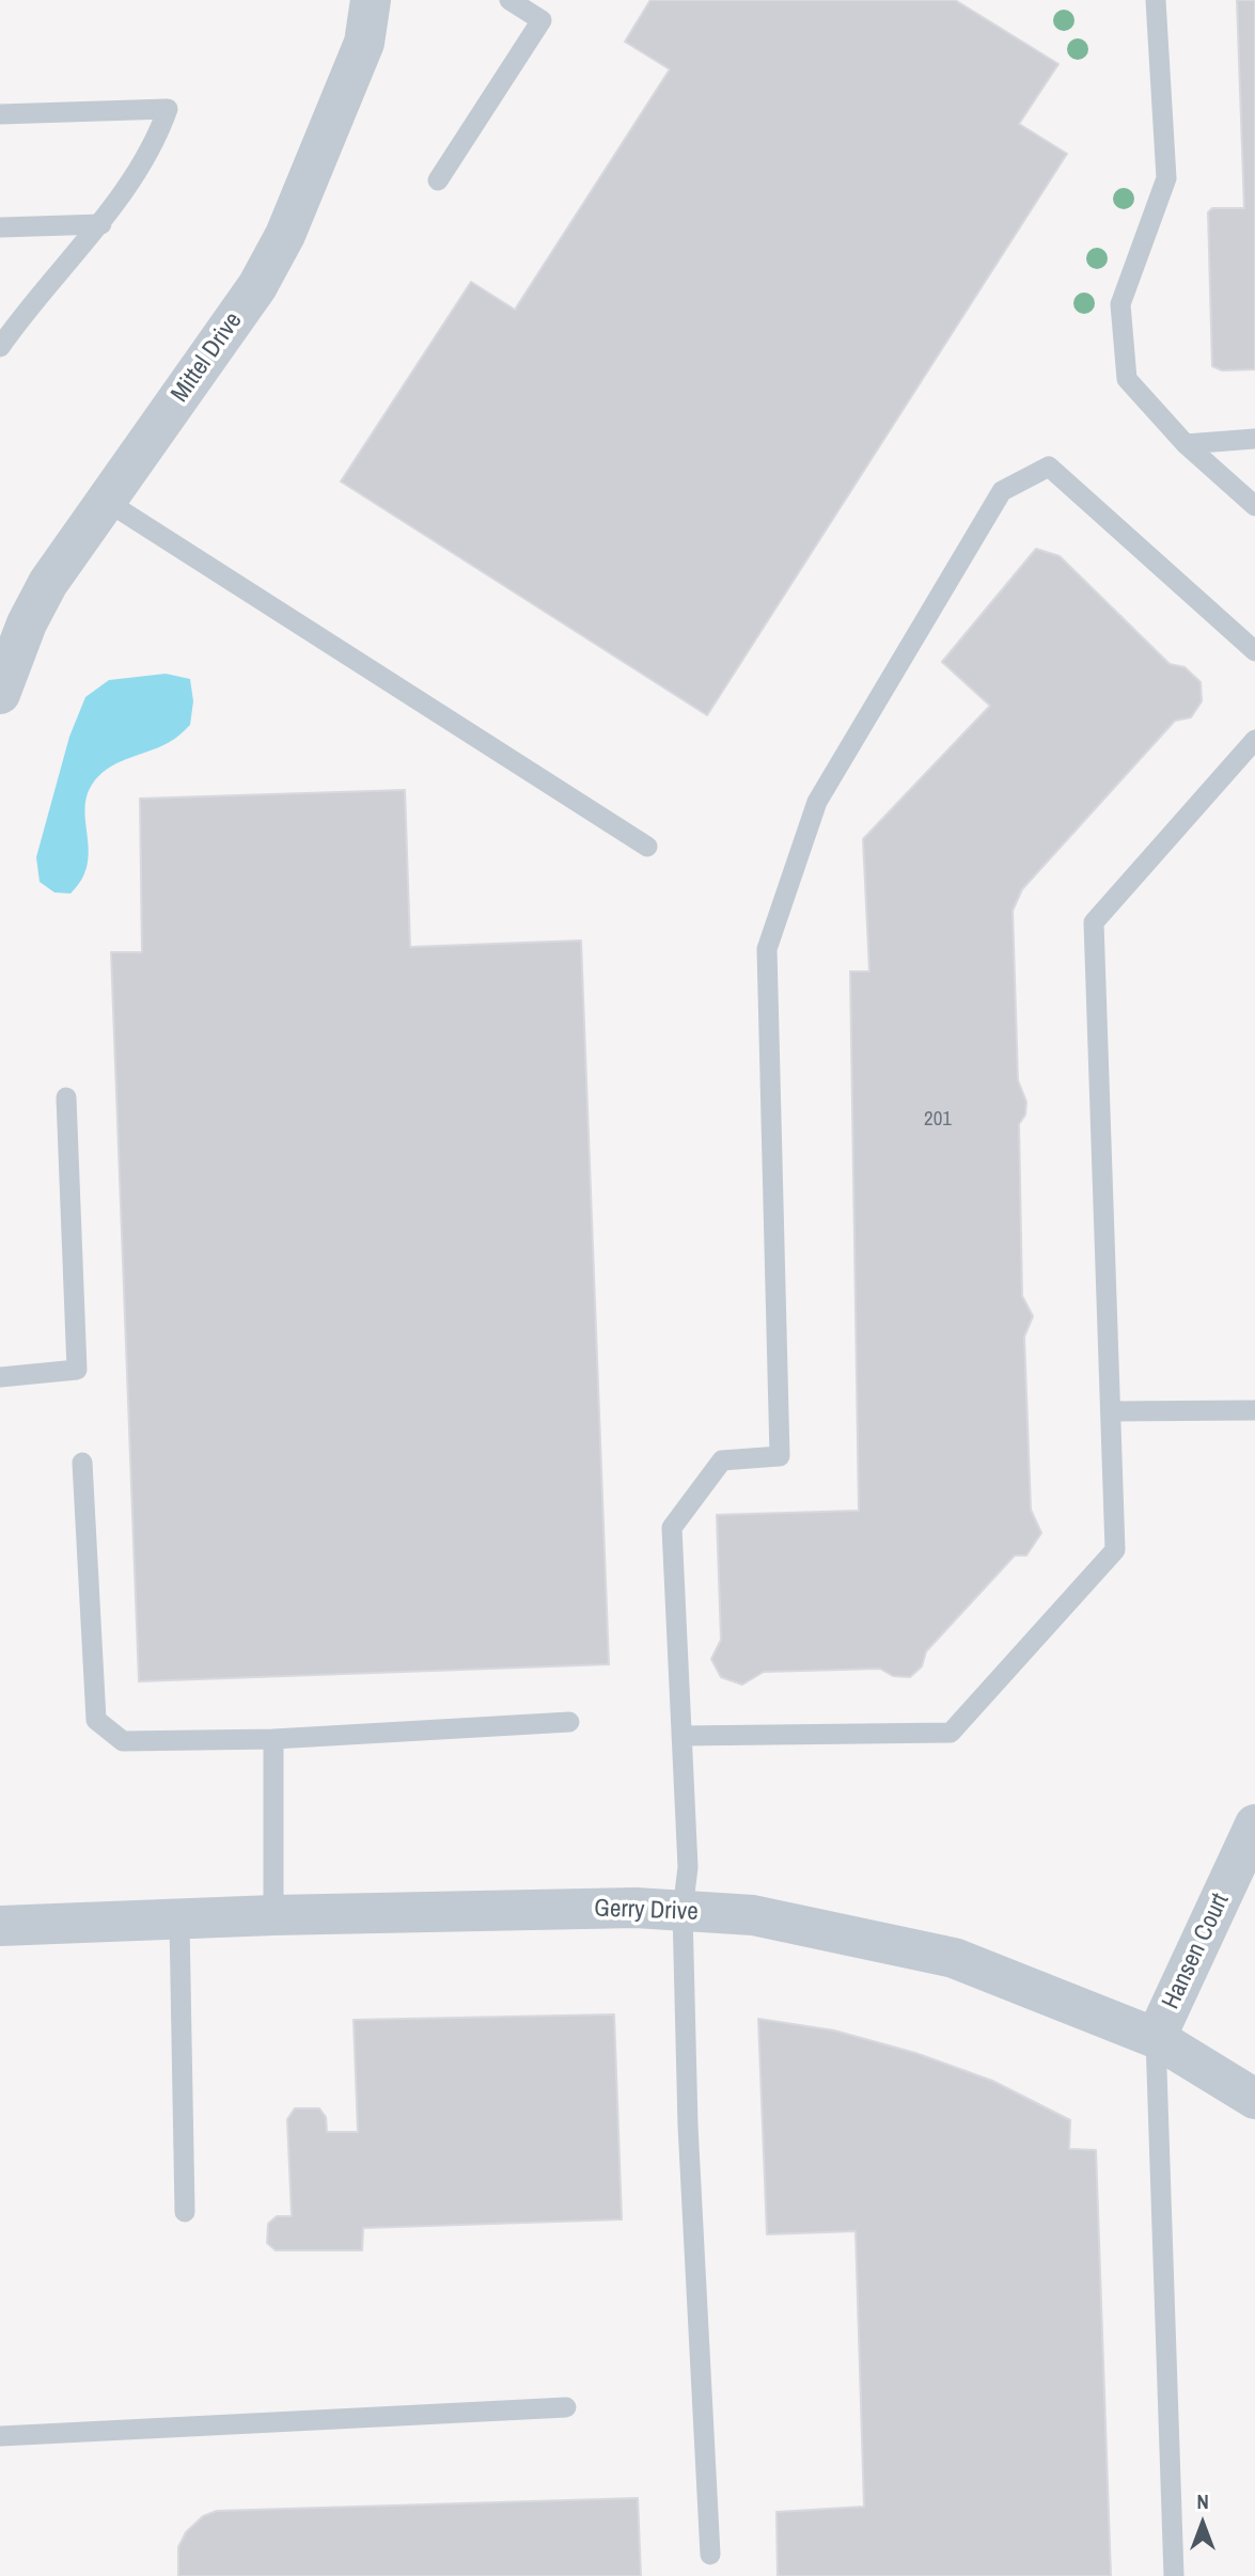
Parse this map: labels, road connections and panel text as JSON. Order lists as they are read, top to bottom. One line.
{"streets":{"street":["Mittel Drive","Gerry Drive","Hansen Court"]},"crossings":[["Gerry Drive","Hansen Court"]],"house_numbers":["201"],"north":"top"}
